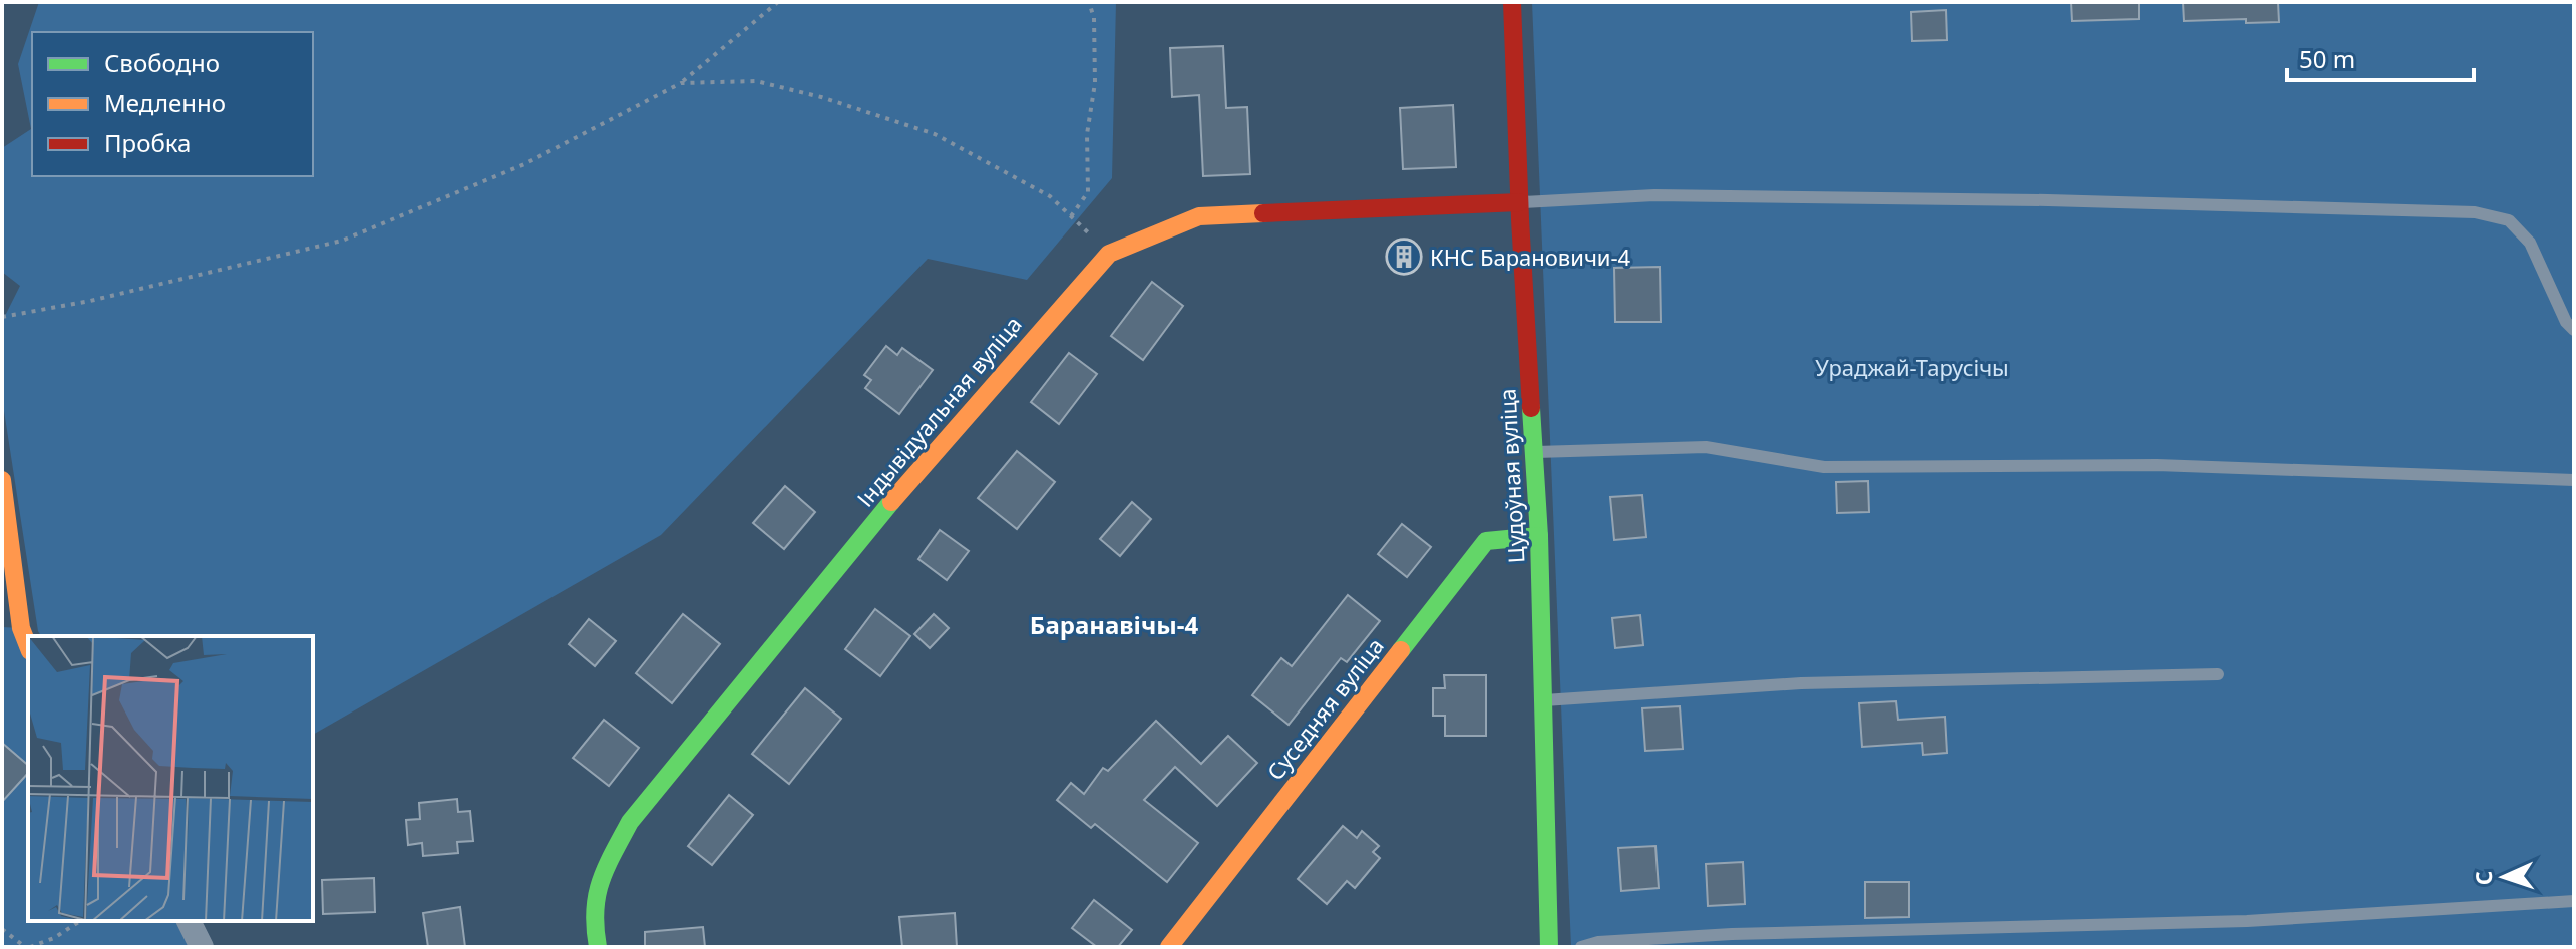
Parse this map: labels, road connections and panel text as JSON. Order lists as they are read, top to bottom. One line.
{"streets":{"street":["Індывідуальная вуліца","Цудоўная вуліца","Суседняя вуліца"]},"crossings":[["Індывідуальная вуліца","Цудоўная вуліца"],["Цудоўная вуліца","Суседняя вуліца"]],"districts":["Баранавічы-4"],"parks":["Ураджай-Тарусічы"],"places":{"building":["КНС Барановичи-4"]},"legend":["Свободно","Медленно","Пробка"],"scale_bar":"50 m","north":"left"}
